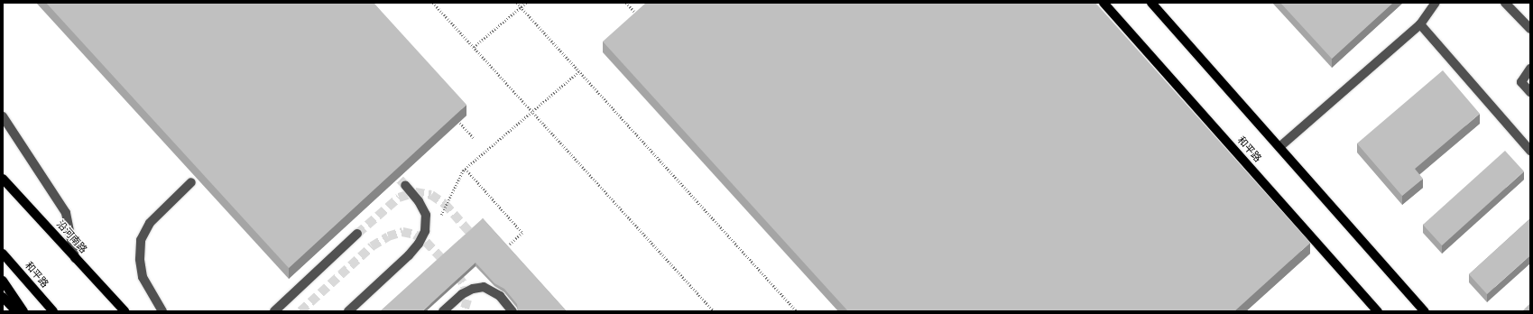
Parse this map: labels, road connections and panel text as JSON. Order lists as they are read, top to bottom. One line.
{"streets":{"main road":["和平路","沿河南路"]}}
